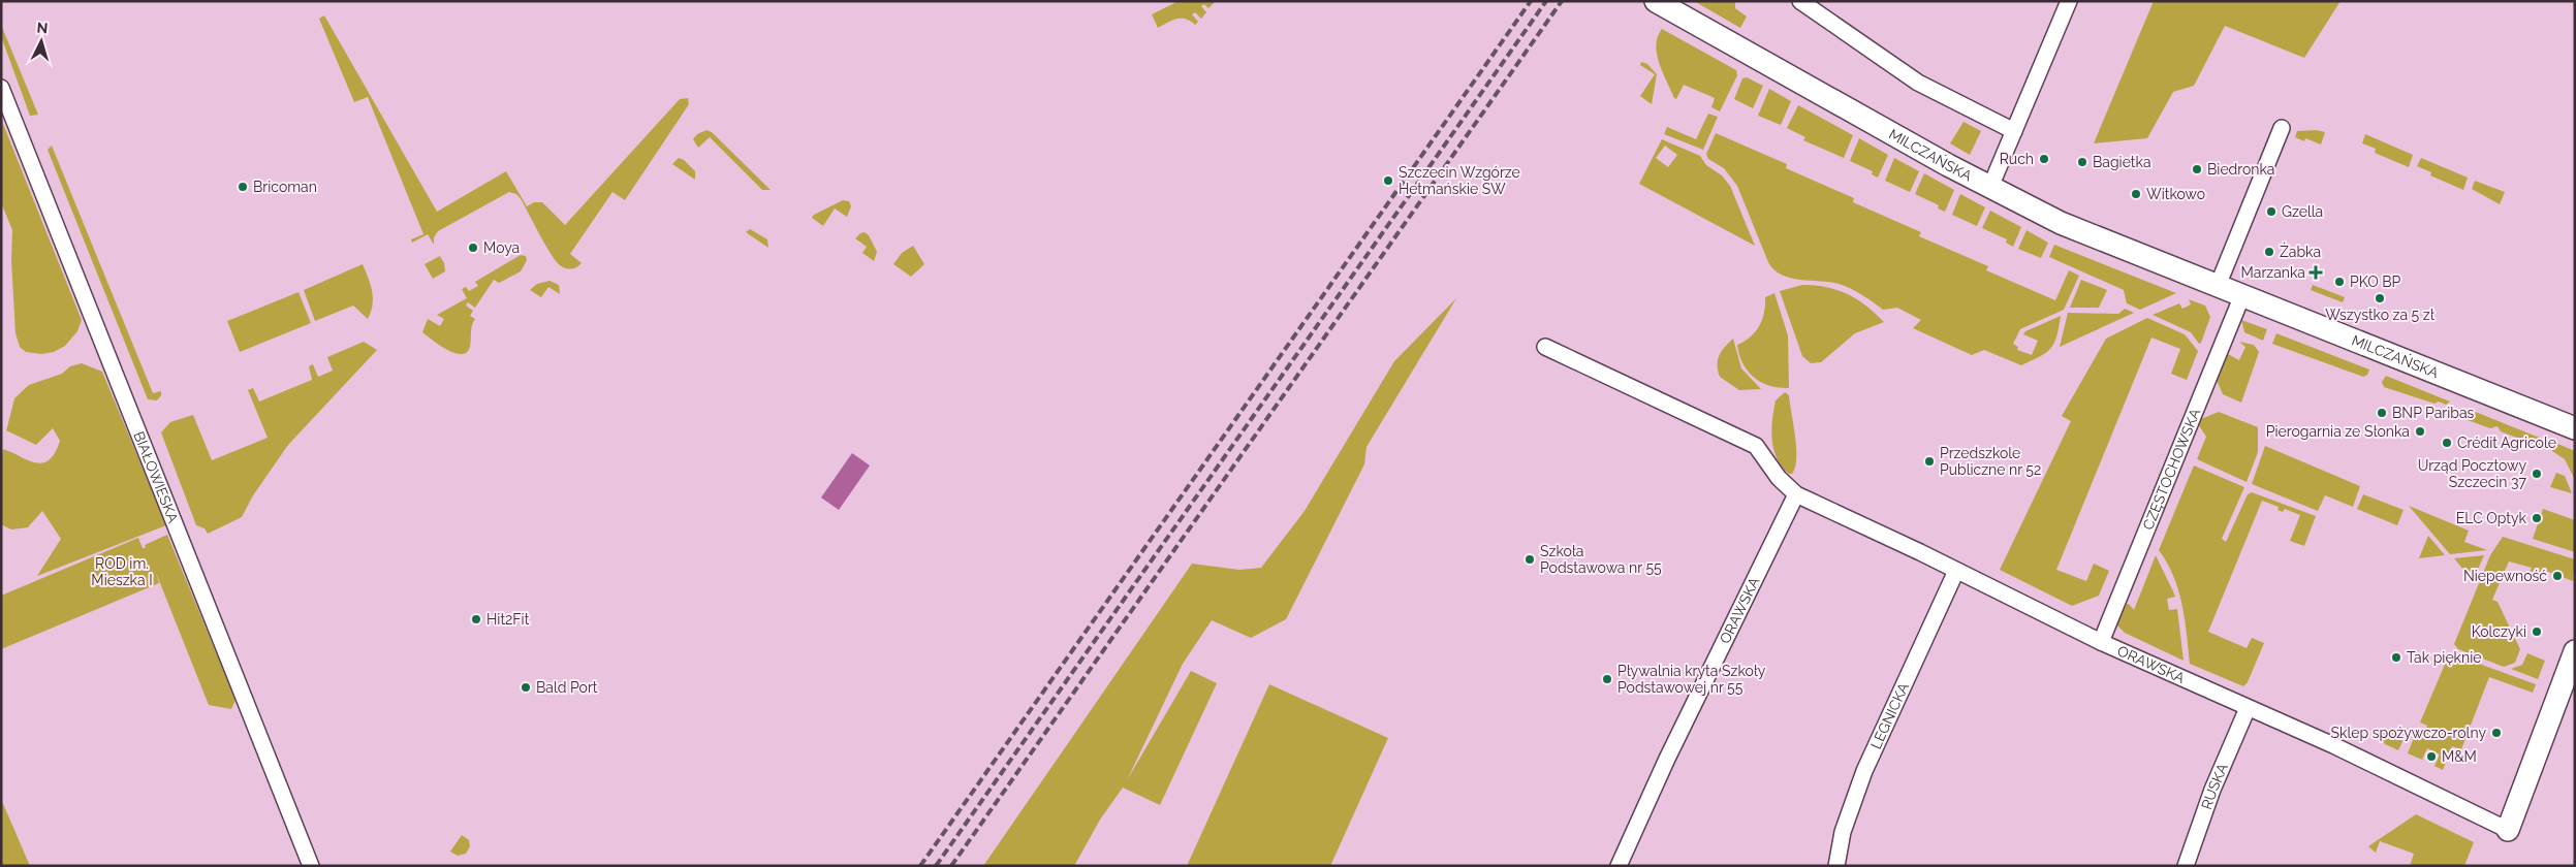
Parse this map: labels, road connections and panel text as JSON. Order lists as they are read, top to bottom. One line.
{"streets":{"street":["MILCZAŃSKA","CZĘSTOCHOWSKA","BIAŁOWIESKA","ORAWSKA","LEGNICKA","RUSKA"]},"crossings":[["MILCZAŃSKA","CZĘSTOCHOWSKA"],["CZĘSTOCHOWSKA","ORAWSKA"],["ORAWSKA","LEGNICKA"],["ORAWSKA","RUSKA"]],"parks":["ROD im. Mieszka I"],"places":{"other":["Ruch","Bagietka","Biedronka","Szczecin Wzgórze Hetmańskie SW","Bricoman","Witkowo","Gzella","Moya","Żabka","PKO BP","Wszystko za 5 zł","BNP Paribas","Pierogarnia ze Słonka","Crédit Agricole","Przedszkole Publiczne nr 52","Urząd Pocztowy Szczecin 37","ELC Optyk","Szkoła Podstawowa nr 55","Niepewność","Hit2Fit","Kolczyki","Tak pięknie","Pływalnia kryta Szkoły Podstawowej nr 55","Bald Port","Sklep spożywczo-rolny","M&M"],"health":["Marzanka"]},"north":"top"}
